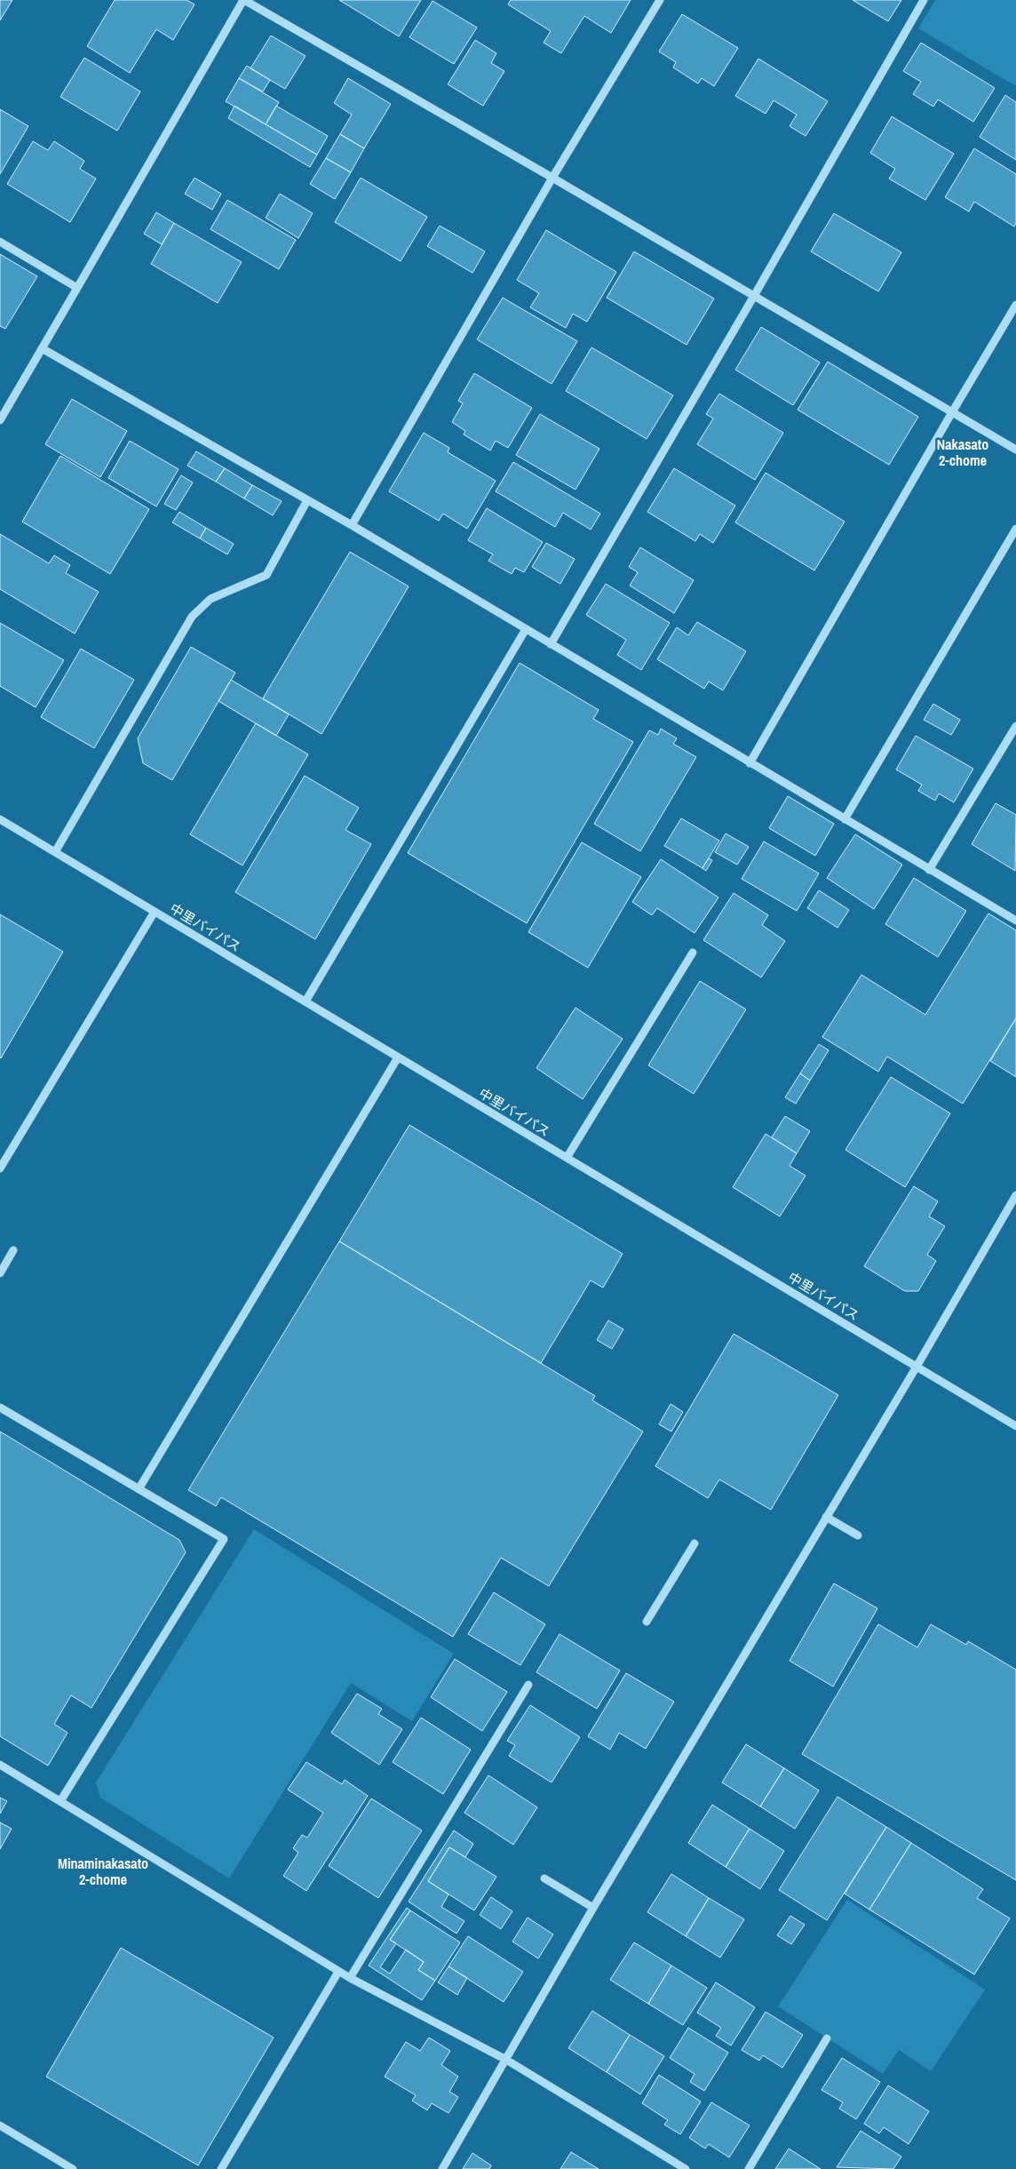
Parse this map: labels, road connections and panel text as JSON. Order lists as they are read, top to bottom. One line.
{"streets":{"street":["中里バイパス"]},"districts":["Nakasato 2-chome","Minaminakasato 2-chome"]}
